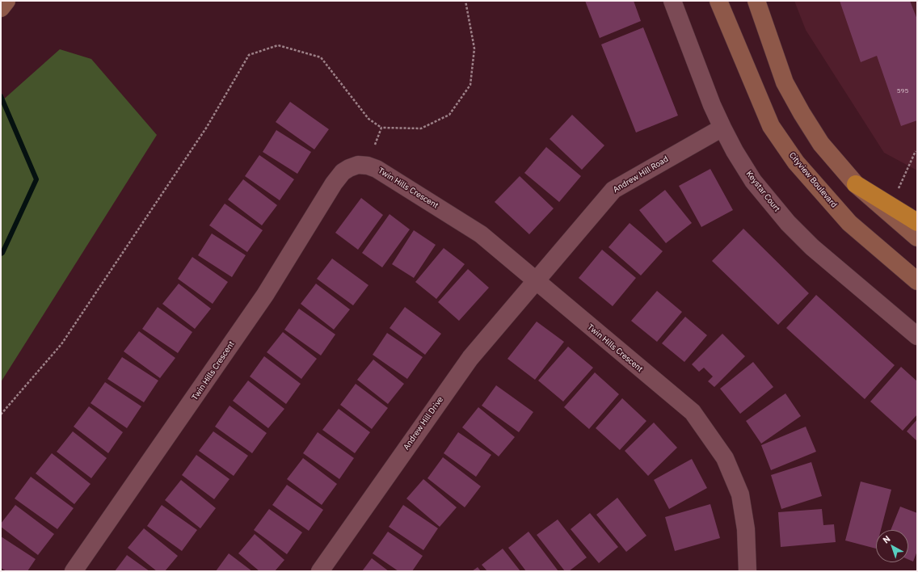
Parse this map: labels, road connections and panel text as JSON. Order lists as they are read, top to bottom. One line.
{"streets":{"main road":["Cityview Boulevard"],"street":["Andrew Hill Road","Twin Hills Crescent","Keystar Court","Andrew Hill Drive"]},"crossings":[["Andrew Hill Road","Twin Hills Crescent"],["Andrew Hill Road","Keystar Court"],["Andrew Hill Road","Andrew Hill Drive"],["Twin Hills Crescent","Andrew Hill Drive"]],"house_numbers":["595"],"north":"top left"}
